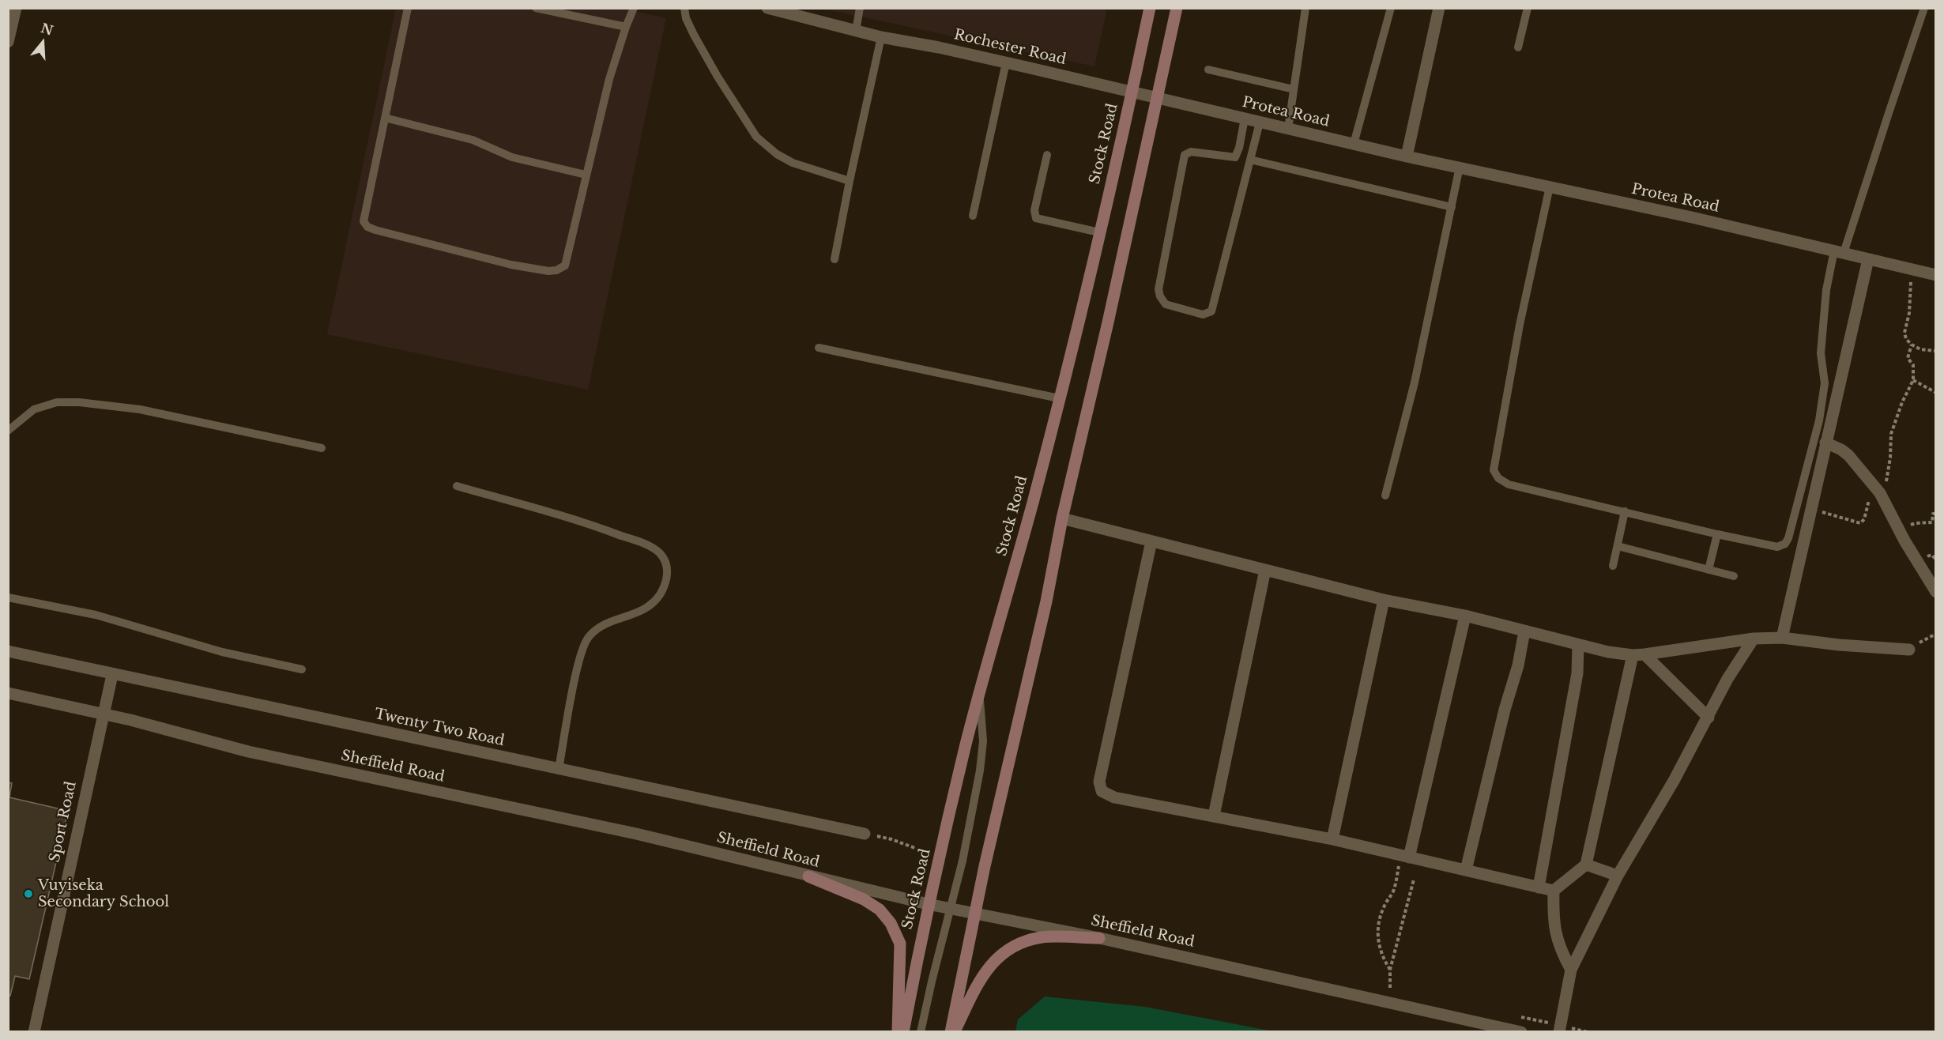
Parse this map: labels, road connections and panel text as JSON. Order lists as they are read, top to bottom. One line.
{"streets":{"main road":["Stock Road"],"street":["Rochester Road","Protea Road","Twenty Two Road","Sheffield Road","Sport Road"]},"crossings":[["Rochester Road","Protea Road"],["Rochester Road","Stock Road"],["Stock Road","Sheffield Road"],["Twenty Two Road","Sport Road"],["Sheffield Road","Sport Road"]],"places":["Vuyiseka Secondary School"],"north":"top"}
